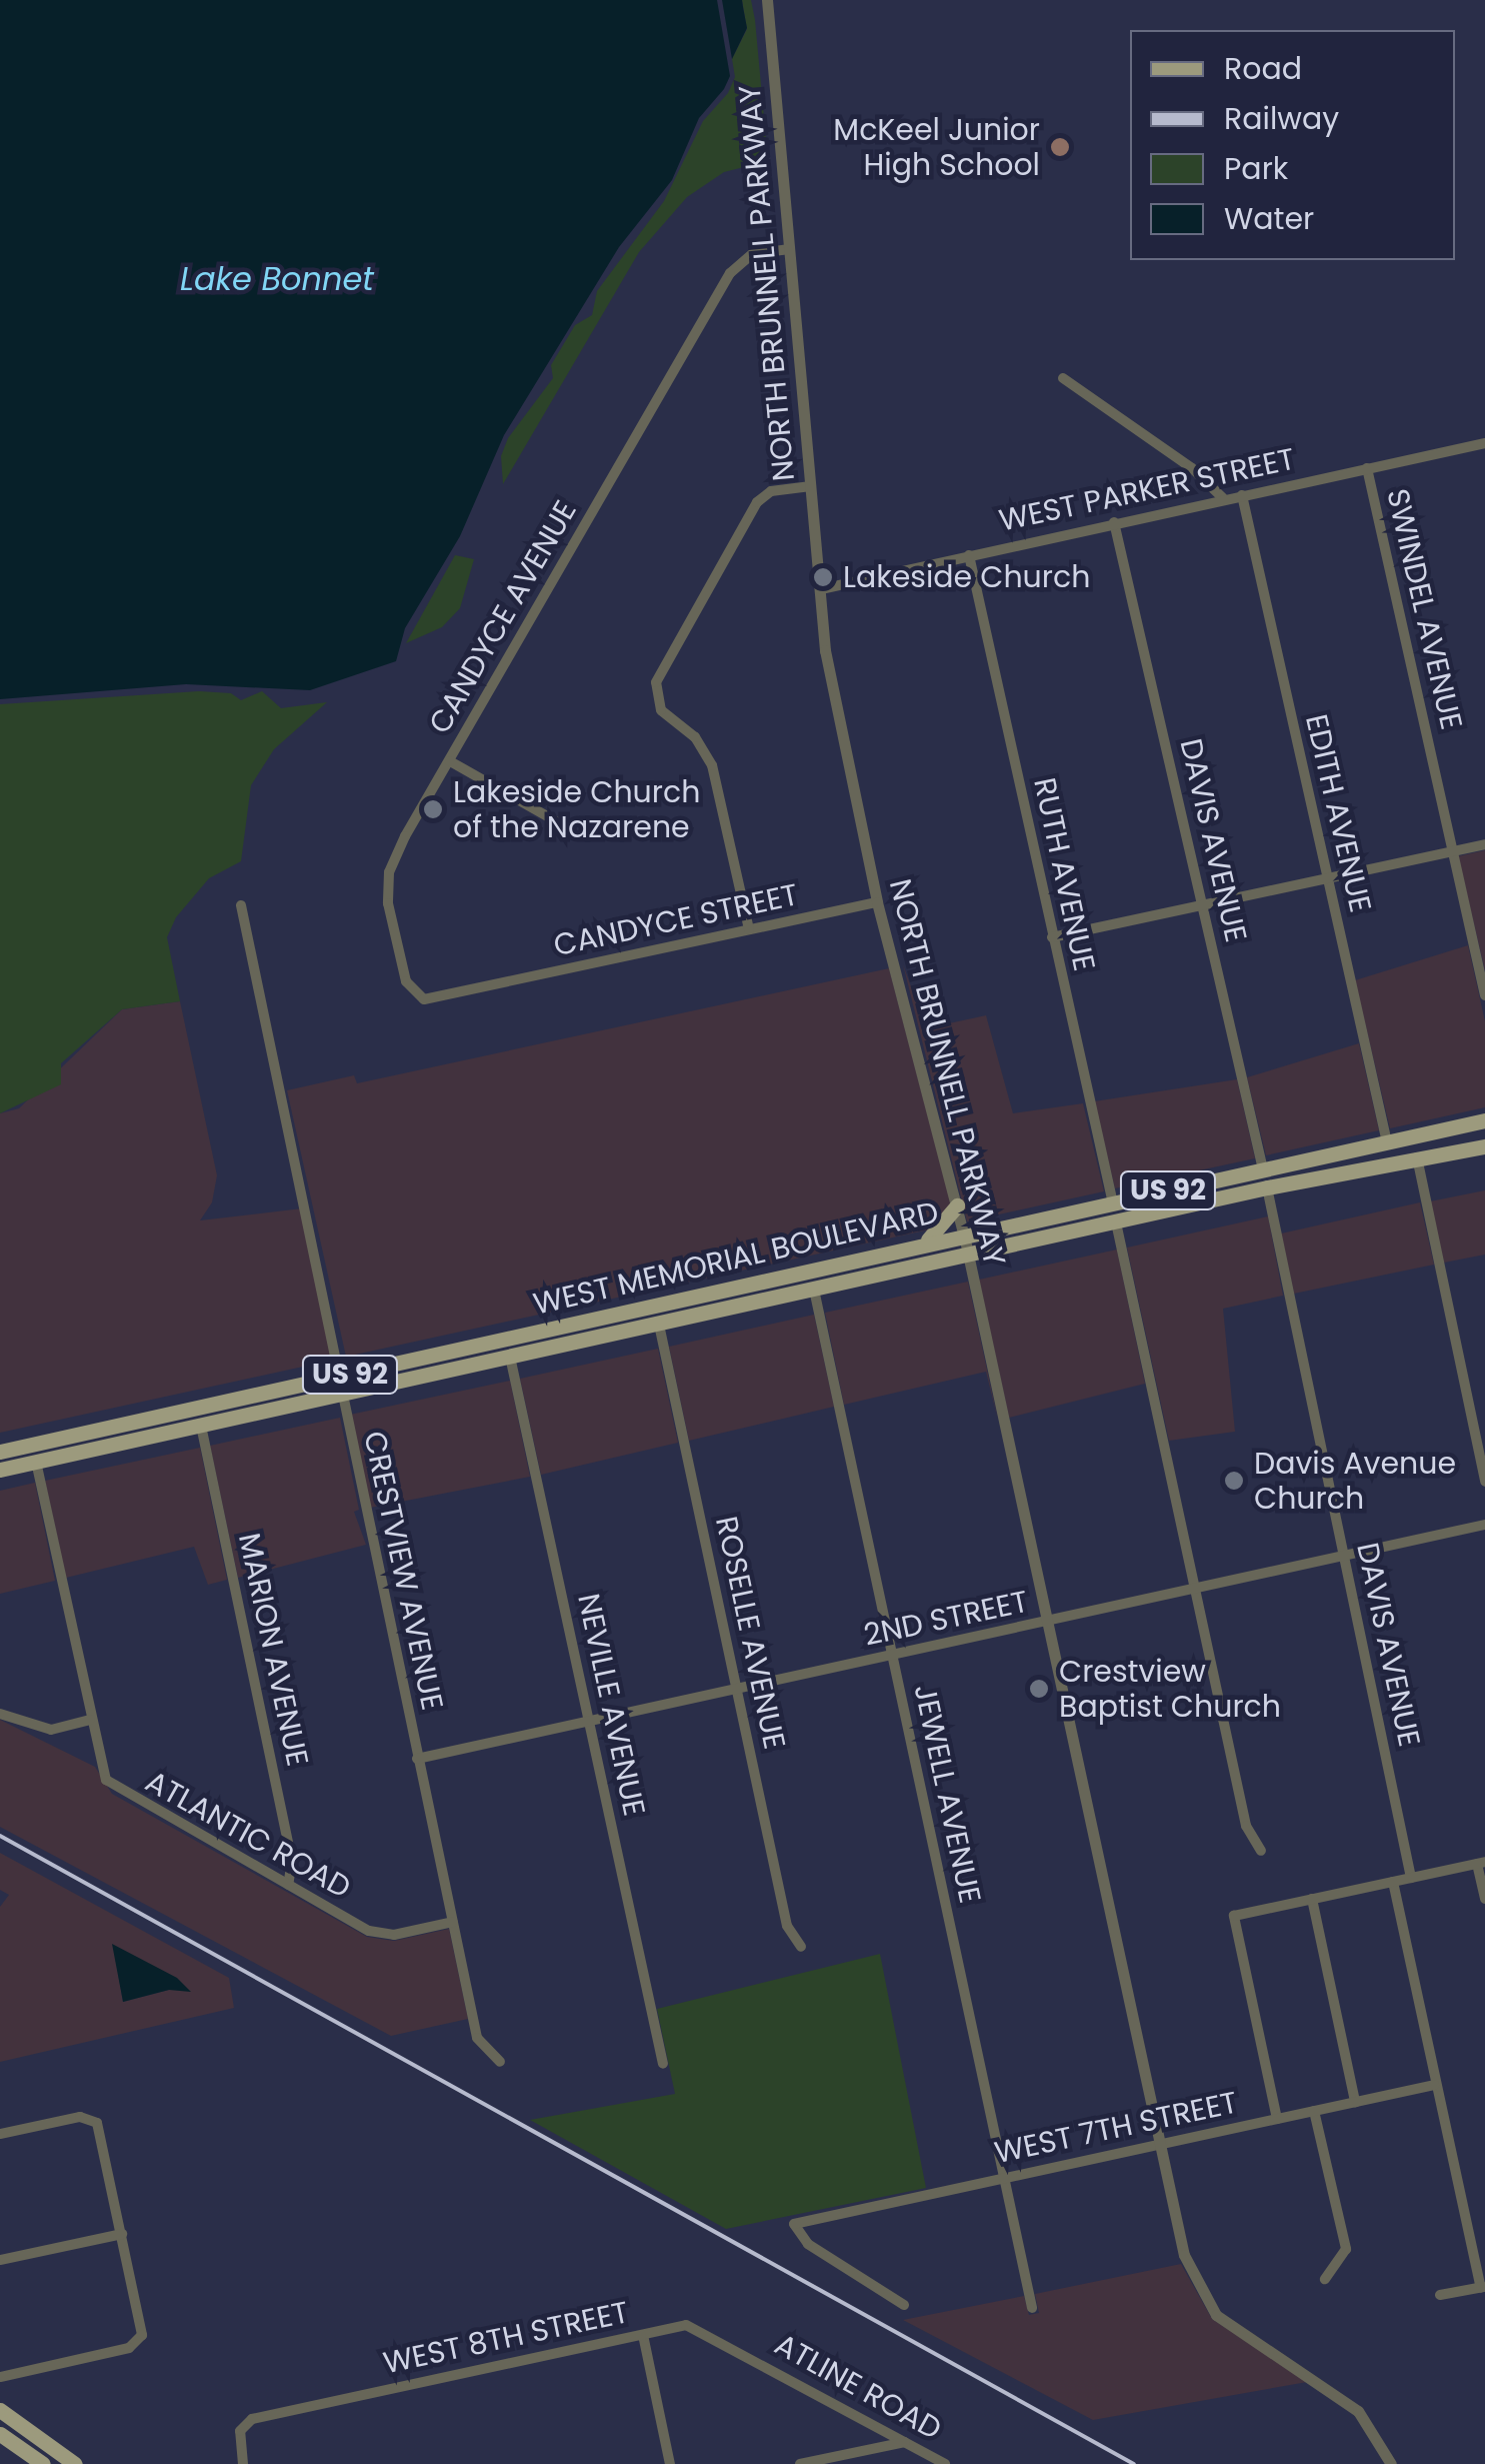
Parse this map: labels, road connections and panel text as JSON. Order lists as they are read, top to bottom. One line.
{"streets":{"main road":["US 92","WEST MEMORIAL BOULEVARD"],"street":["NORTH BRUNNELL PARKWAY","WEST PARKER STREET","SWINDEL AVENUE","CANDYCE AVENUE","EDITH AVENUE","DAVIS AVENUE","RUTH AVENUE","CANDYCE STREET","CRESTVIEW AVENUE","2ND STREET","ROSELLE AVENUE","MARION AVENUE","NEVILLE AVENUE","JEWELL AVENUE","ATLANTIC ROAD","WEST 7TH STREET","WEST 8TH STREET","ATLINE ROAD"]},"crossings":[["NORTH BRUNNELL PARKWAY","WEST PARKER STREET"],["NORTH BRUNNELL PARKWAY","CANDYCE AVENUE"],["NORTH BRUNNELL PARKWAY","CANDYCE STREET"],["NORTH BRUNNELL PARKWAY","WEST MEMORIAL BOULEVARD"],["NORTH BRUNNELL PARKWAY","2ND STREET"],["NORTH BRUNNELL PARKWAY","WEST 7TH STREET"],["WEST PARKER STREET","SWINDEL AVENUE"],["WEST PARKER STREET","EDITH AVENUE"],["WEST PARKER STREET","DAVIS AVENUE"],["WEST PARKER STREET","RUTH AVENUE"],["CANDYCE AVENUE","CANDYCE STREET"],["EDITH AVENUE","WEST MEMORIAL BOULEVARD"],["DAVIS AVENUE","WEST MEMORIAL BOULEVARD"],["DAVIS AVENUE","2ND STREET"],["RUTH AVENUE","WEST MEMORIAL BOULEVARD"],["US 92","WEST MEMORIAL BOULEVARD"],["WEST MEMORIAL BOULEVARD","CRESTVIEW AVENUE"],["WEST MEMORIAL BOULEVARD","ROSELLE AVENUE"],["WEST MEMORIAL BOULEVARD","MARION AVENUE"],["WEST MEMORIAL BOULEVARD","NEVILLE AVENUE"],["WEST MEMORIAL BOULEVARD","JEWELL AVENUE"],["WEST MEMORIAL BOULEVARD","ATLANTIC ROAD"],["CRESTVIEW AVENUE","2ND STREET"],["CRESTVIEW AVENUE","ATLANTIC ROAD"],["2ND STREET","ROSELLE AVENUE"],["2ND STREET","NEVILLE AVENUE"],["2ND STREET","JEWELL AVENUE"],["MARION AVENUE","ATLANTIC ROAD"],["JEWELL AVENUE","WEST 7TH STREET"],["WEST 8TH STREET","ATLINE ROAD"]],"water":["Lake Bonnet"],"places":["McKeel Junior High School","Lakeside Church","Lakeside Church of the Nazarene","Davis Avenue Church","Crestview Baptist Church"],"legend":["Road","Railway","Park","Water"]}
